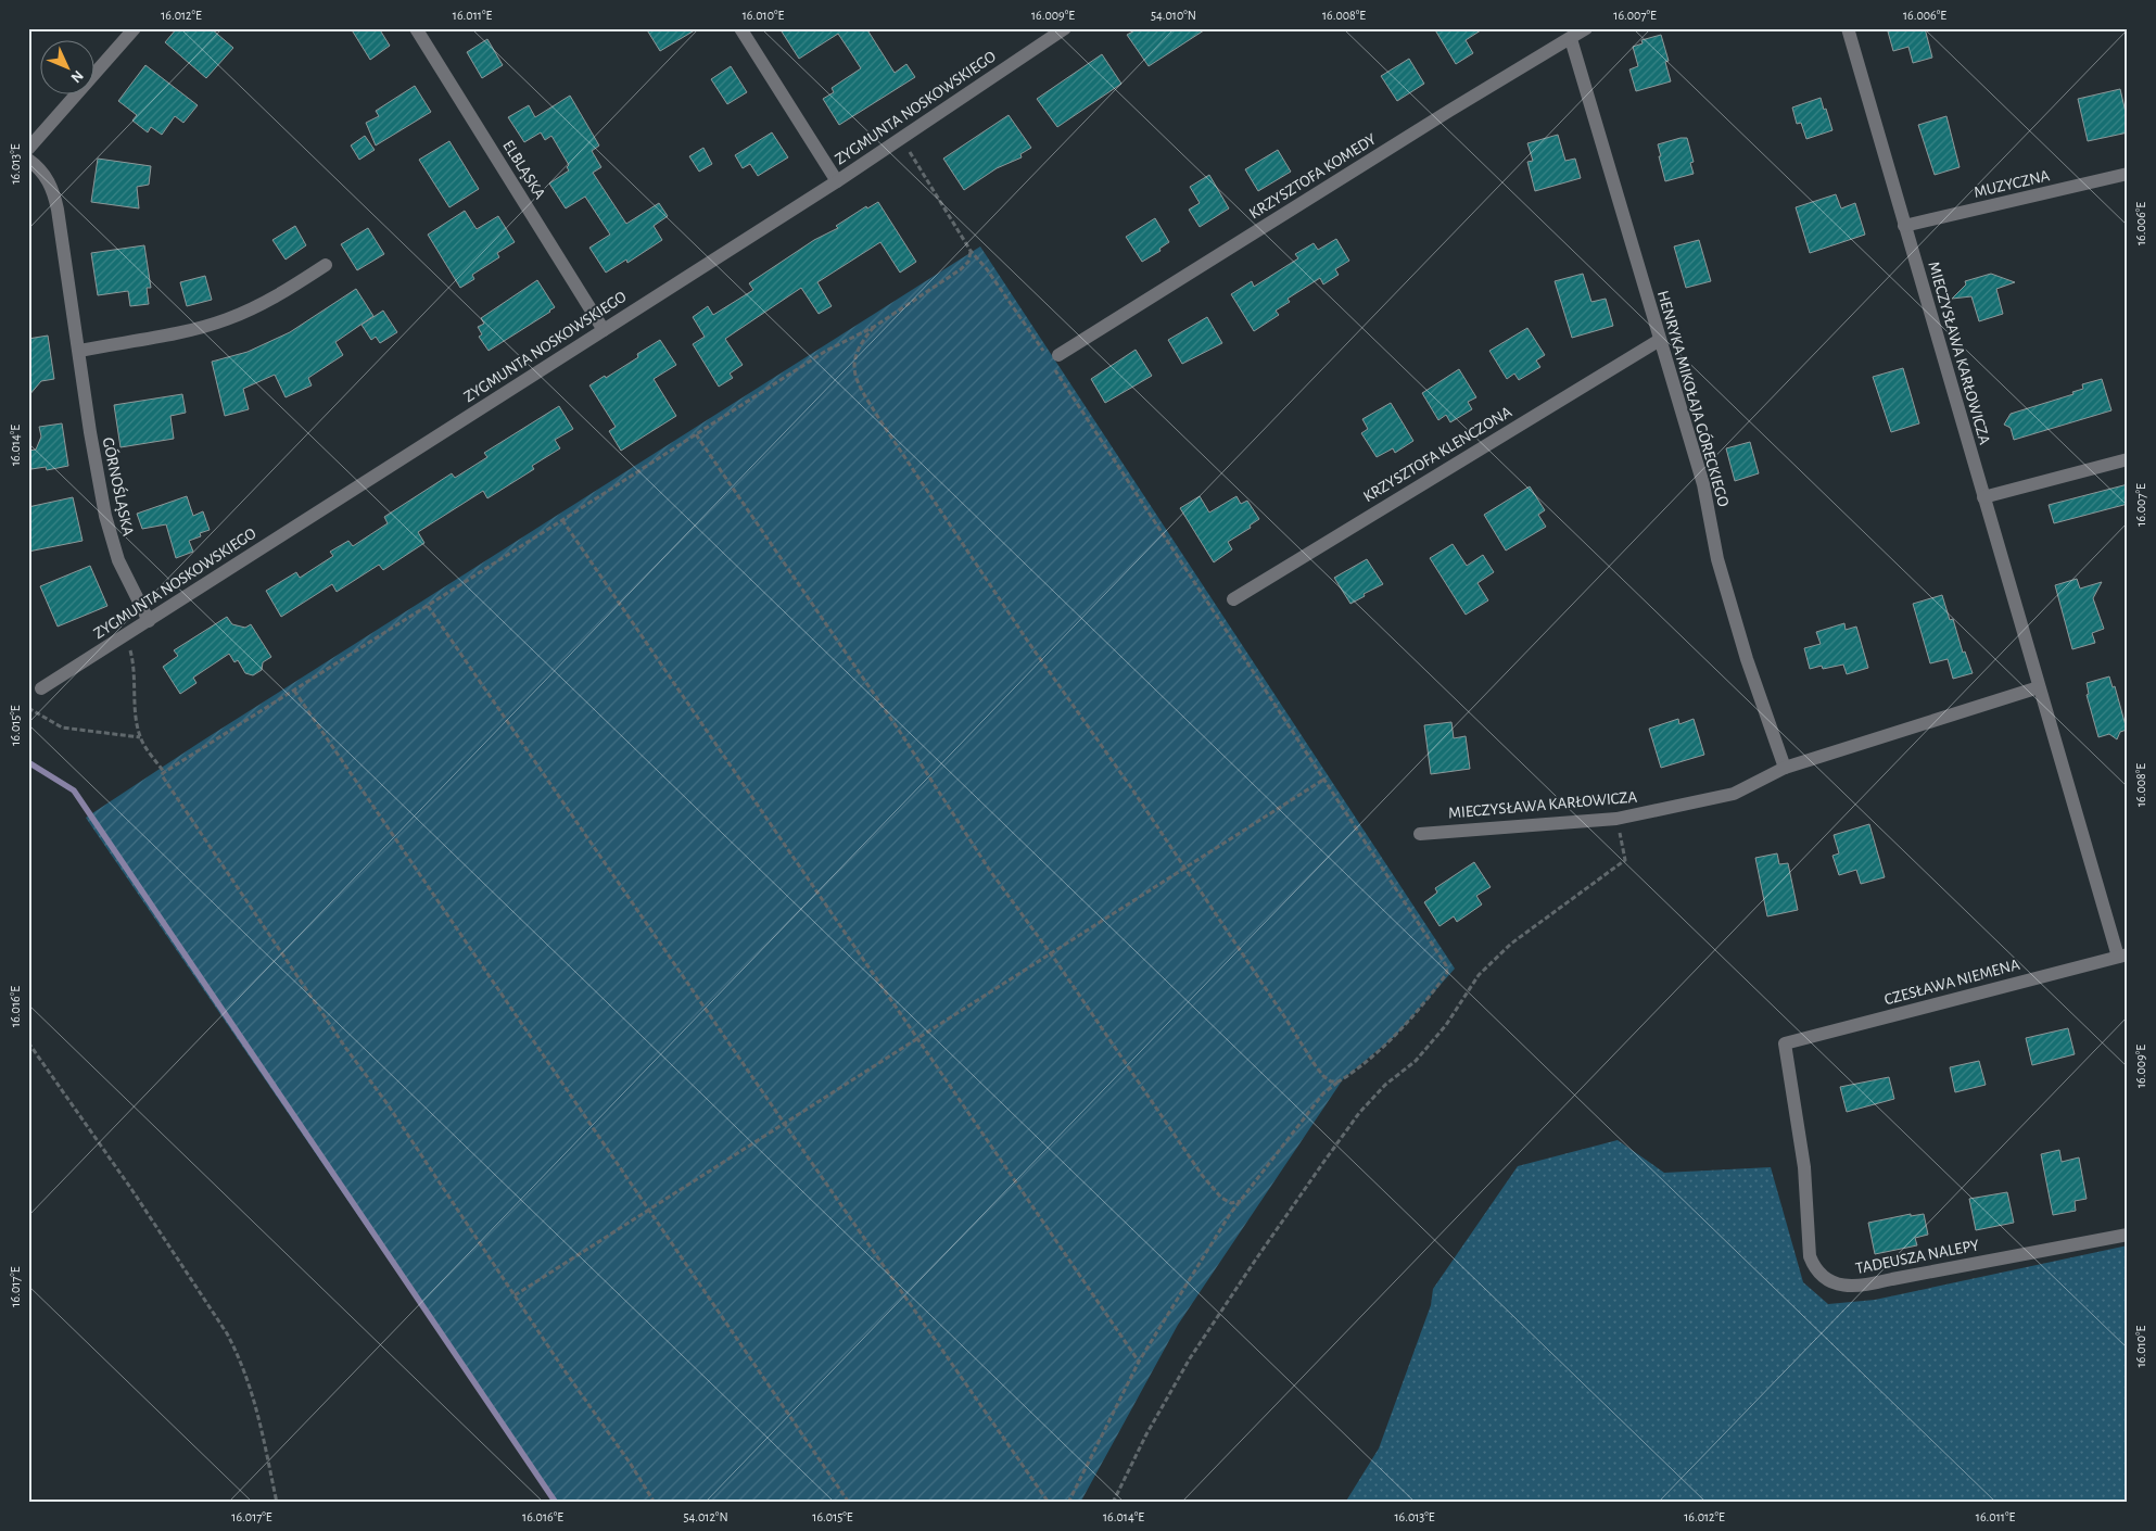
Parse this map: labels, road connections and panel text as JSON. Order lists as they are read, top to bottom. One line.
{"streets":{"street":["ZYGMUNTA NOSKOWSKIEGO","ELBLĄSKA","KRZYSZTOFA KOMEDY","MUZYCZNA","MIECZYSŁAWA KARŁOWICZA","HENRYKA MIKOŁAJA GÓRECKIEGO","KRZYSZTOFA KLENCZONA","GÓRNOŚLĄSKA","CZESŁAWA NIEMENA","TADEUSZA NALEPY"]},"crossings":[["ZYGMUNTA NOSKOWSKIEGO","ELBLĄSKA"],["ZYGMUNTA NOSKOWSKIEGO","GÓRNOŚLĄSKA"],["KRZYSZTOFA KOMEDY","HENRYKA MIKOŁAJA GÓRECKIEGO"],["MUZYCZNA","MIECZYSŁAWA KARŁOWICZA"],["MIECZYSŁAWA KARŁOWICZA","HENRYKA MIKOŁAJA GÓRECKIEGO"],["MIECZYSŁAWA KARŁOWICZA","CZESŁAWA NIEMENA"],["HENRYKA MIKOŁAJA GÓRECKIEGO","KRZYSZTOFA KLENCZONA"],["CZESŁAWA NIEMENA","TADEUSZA NALEPY"]],"north":"bottom right","coordinates":["16.012°E","16.011°E","16.010°E","16.009°E","54.010°N","16.008°E","16.007°E","16.006°E","16.013°E","16.014°E","16.015°E","16.016°E","16.017°E","54.012°N"]}
